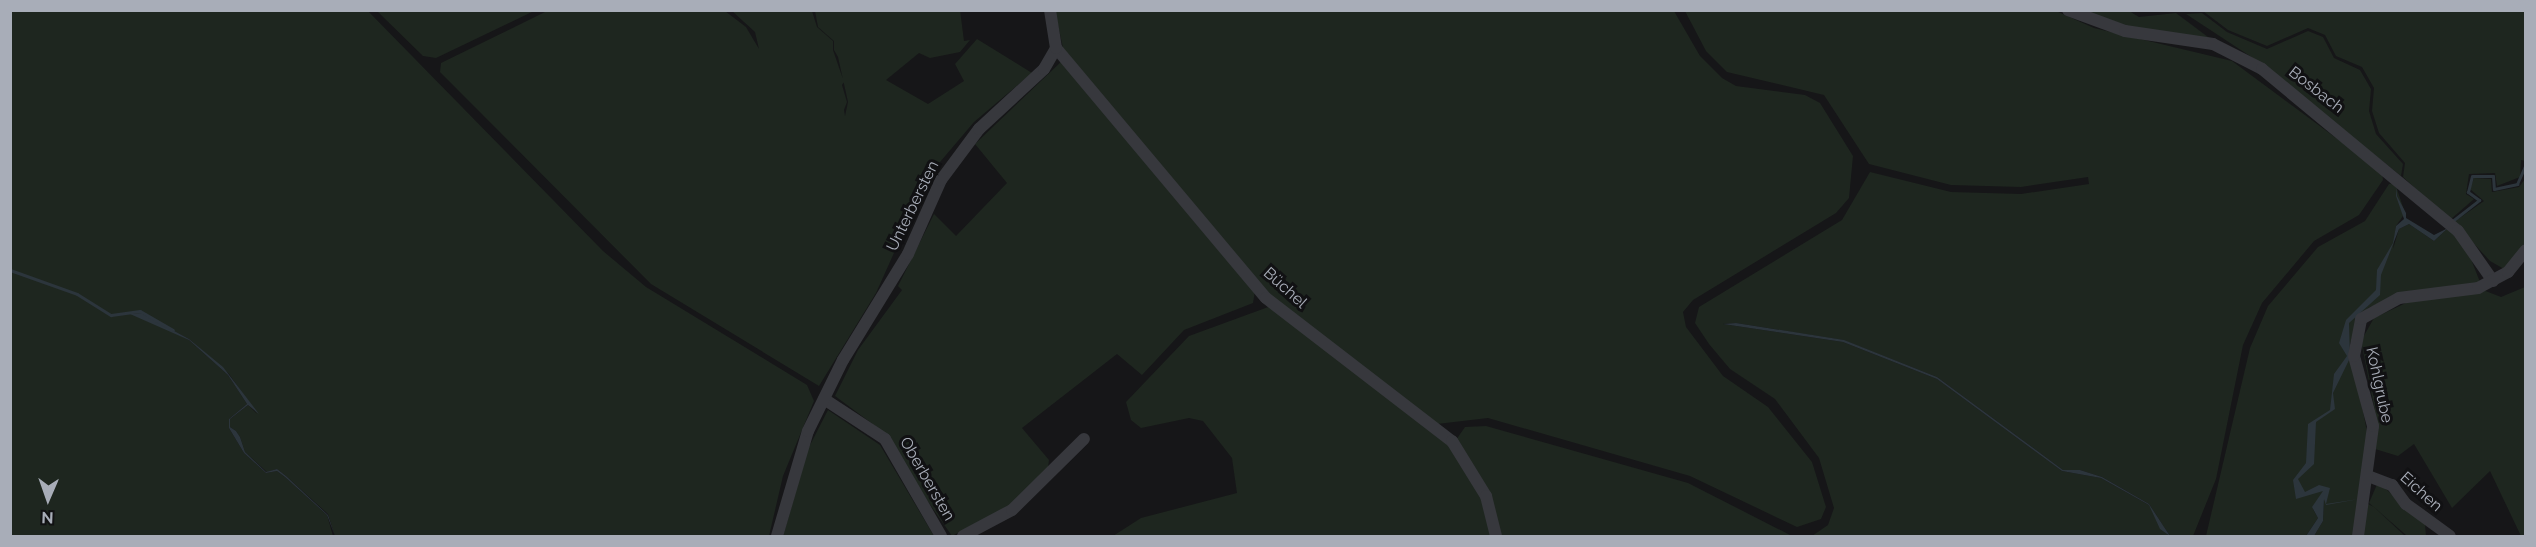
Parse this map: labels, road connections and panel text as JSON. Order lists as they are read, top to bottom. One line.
{"streets":{"street":["Bosbach","Unterbersten","Büchel","Kohlgrube","Oberbersten","Eichen"]},"crossings":[["Bosbach","Kohlgrube"],["Unterbersten","Büchel"],["Unterbersten","Oberbersten"],["Kohlgrube","Eichen"]],"north":"bottom"}
